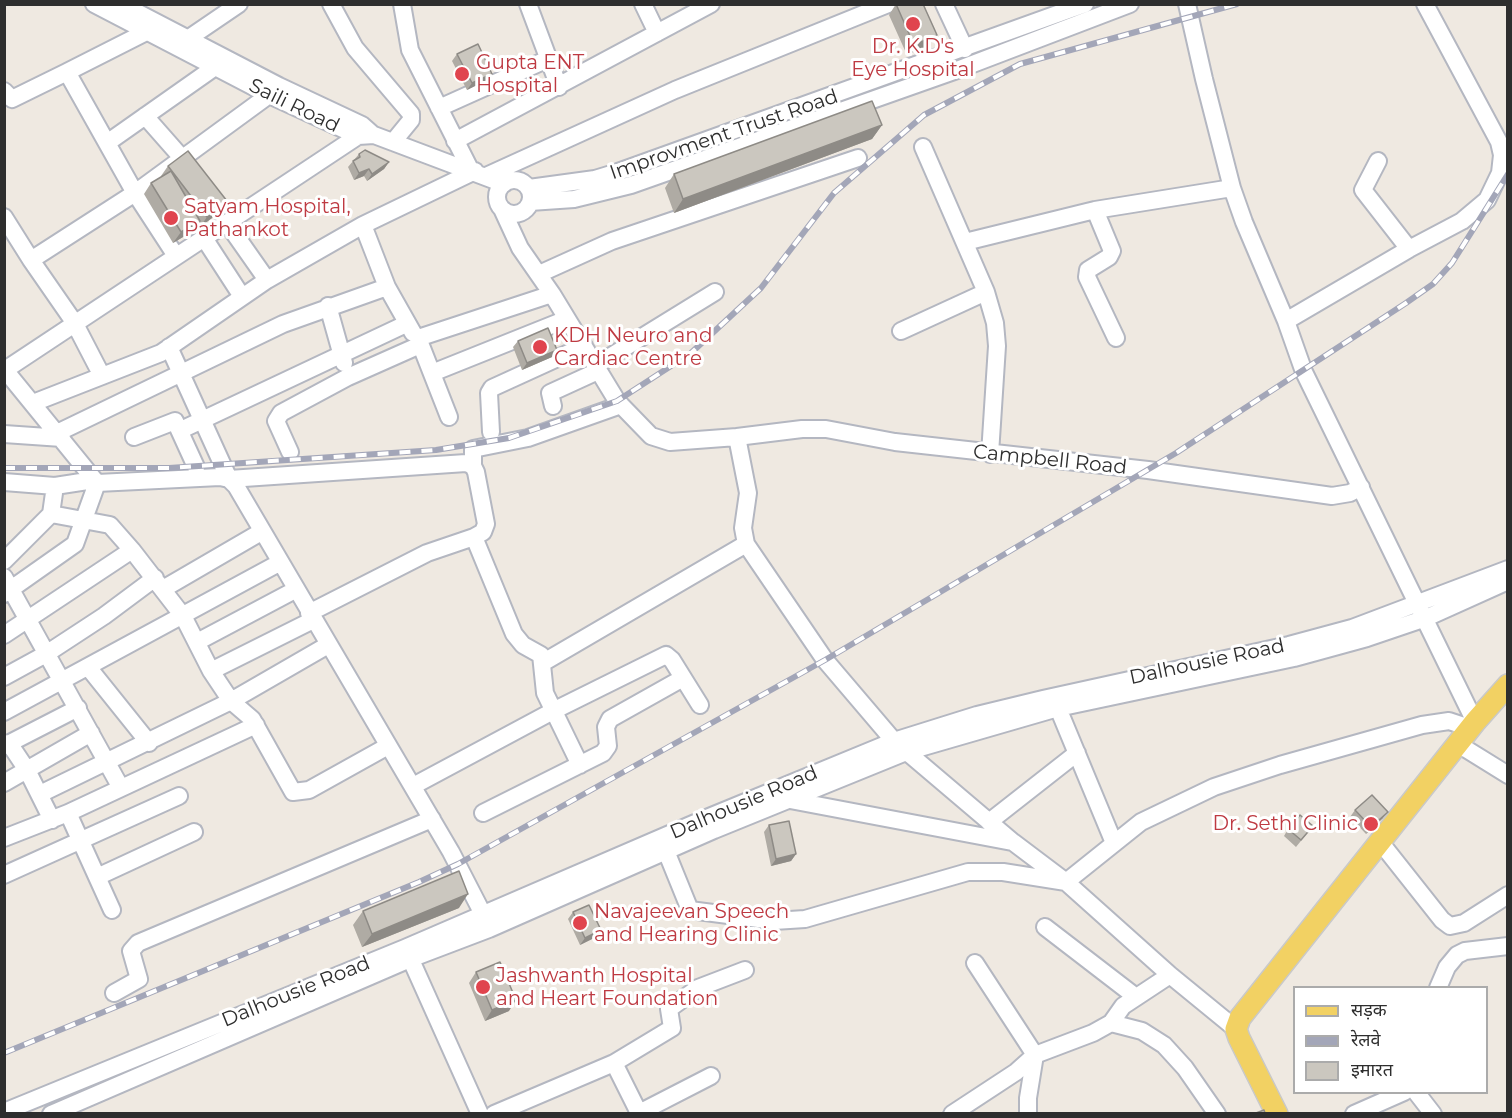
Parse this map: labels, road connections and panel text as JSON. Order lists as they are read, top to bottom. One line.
{"streets":{"street":["Saili Road","Improvment Trust Road","Campbell Road","Dalhousie Road"]},"crossings":[["Saili Road","Improvment Trust Road"],["Saili Road","Campbell Road"],["Improvment Trust Road","Campbell Road"]],"places":["Dr. K.D's Eye Hospital","Gupta ENT Hospital","Satyam Hospital, Pathankot","KDH Neuro and Cardiac Centre","Dr. Sethi Clinic","Navajeevan Speech and Hearing Clinic","Jashwanth Hospital and Heart Foundation"],"legend":["सड़क","रेलवे","इमारत"]}
